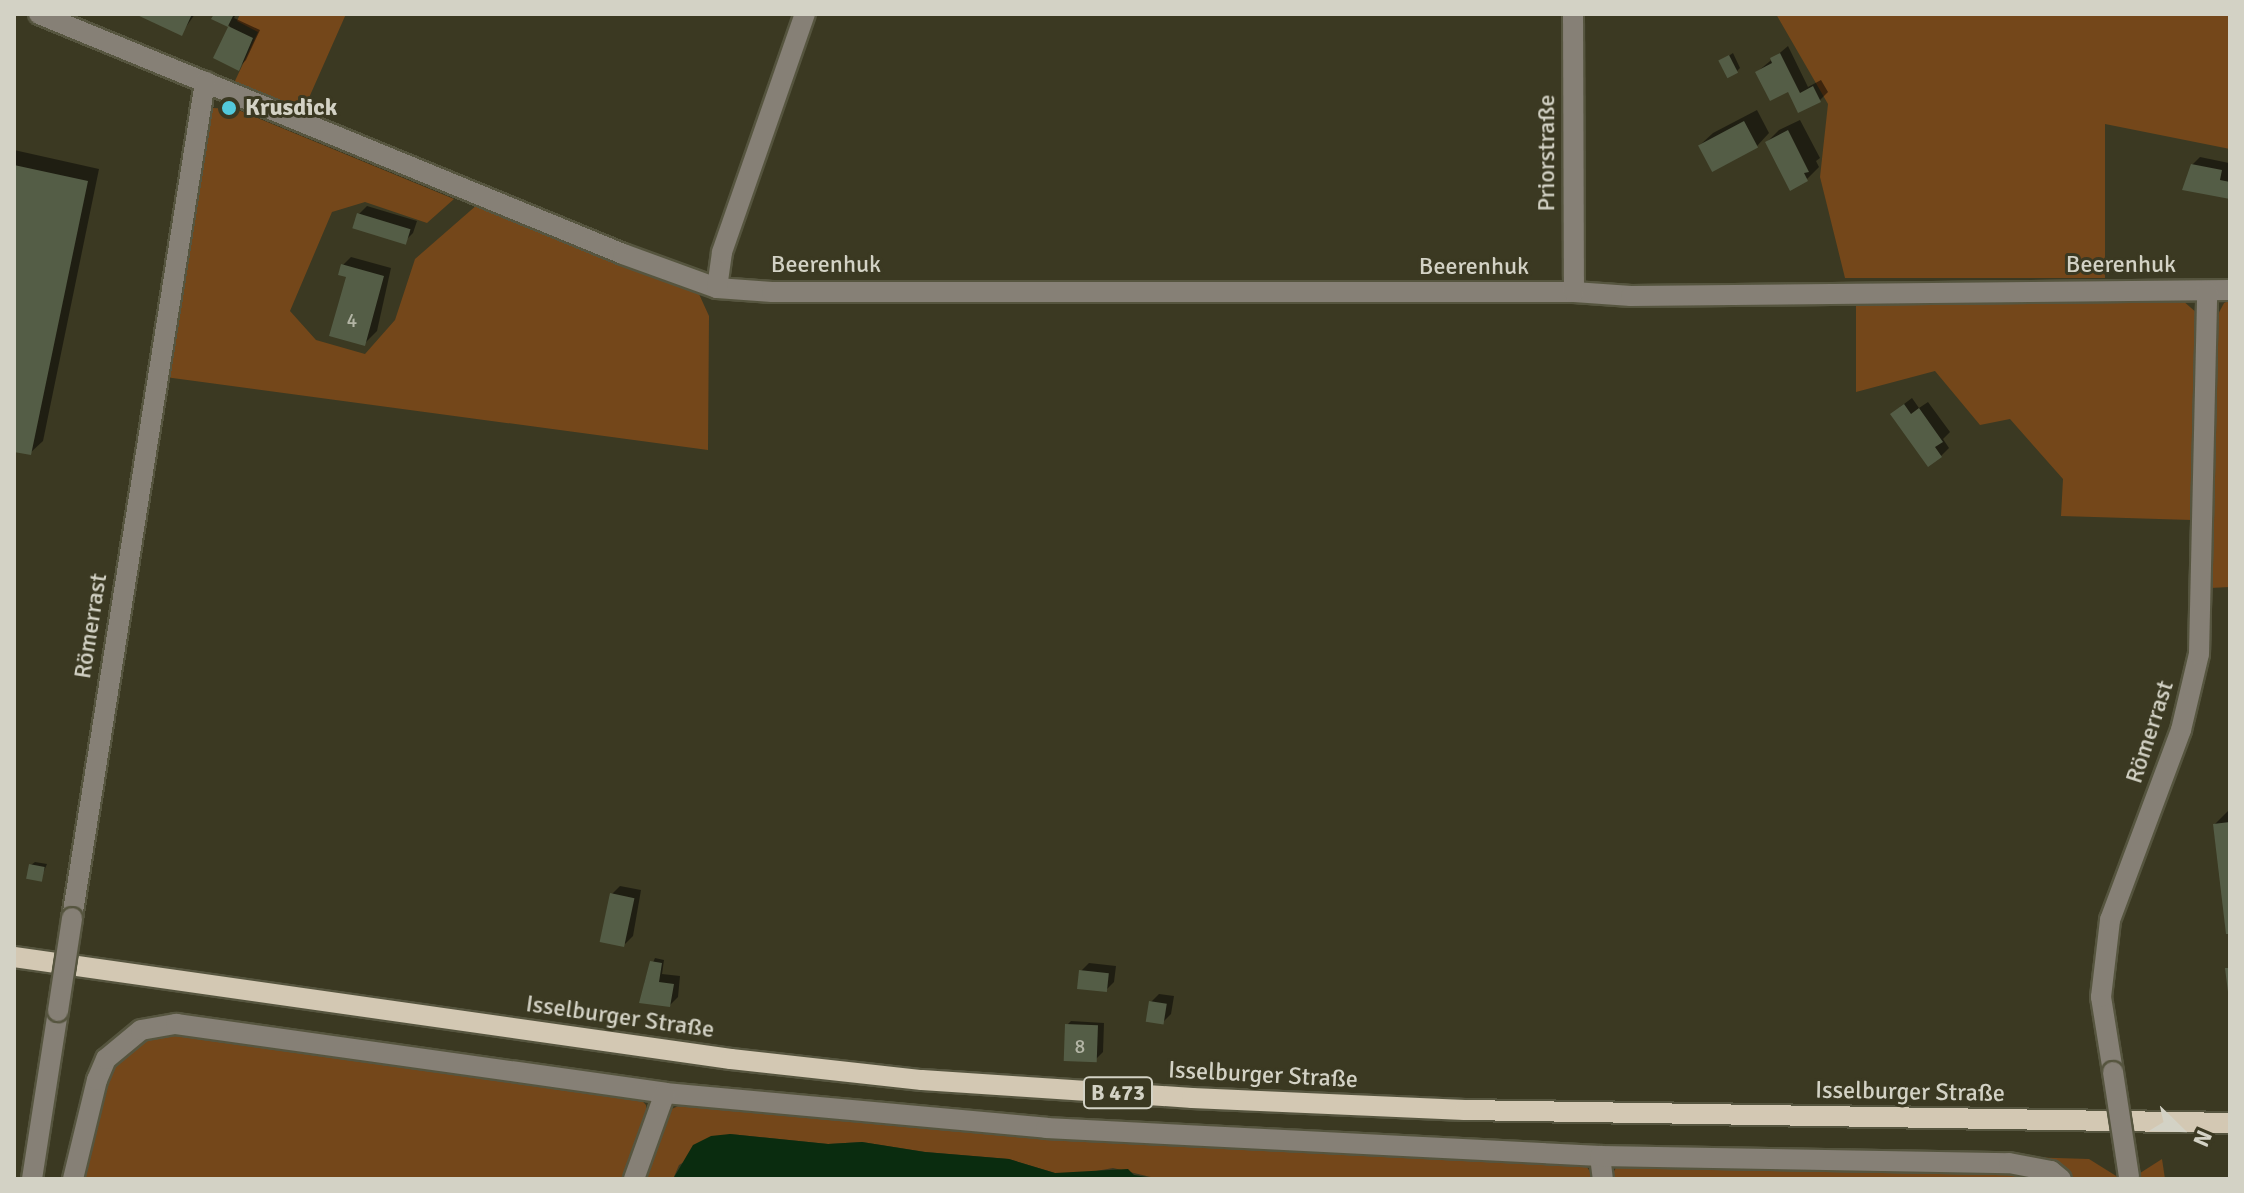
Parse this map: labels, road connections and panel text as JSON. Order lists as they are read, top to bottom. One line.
{"streets":{"main road":["Isselburger Straße","B 473"],"street":["Priorstraße","Beerenhuk","Römerrast"]},"crossings":[["Priorstraße","Beerenhuk"],["Beerenhuk","Römerrast"]],"places":["Krusdick"],"house_numbers":["4","8"],"north":"bottom right"}
